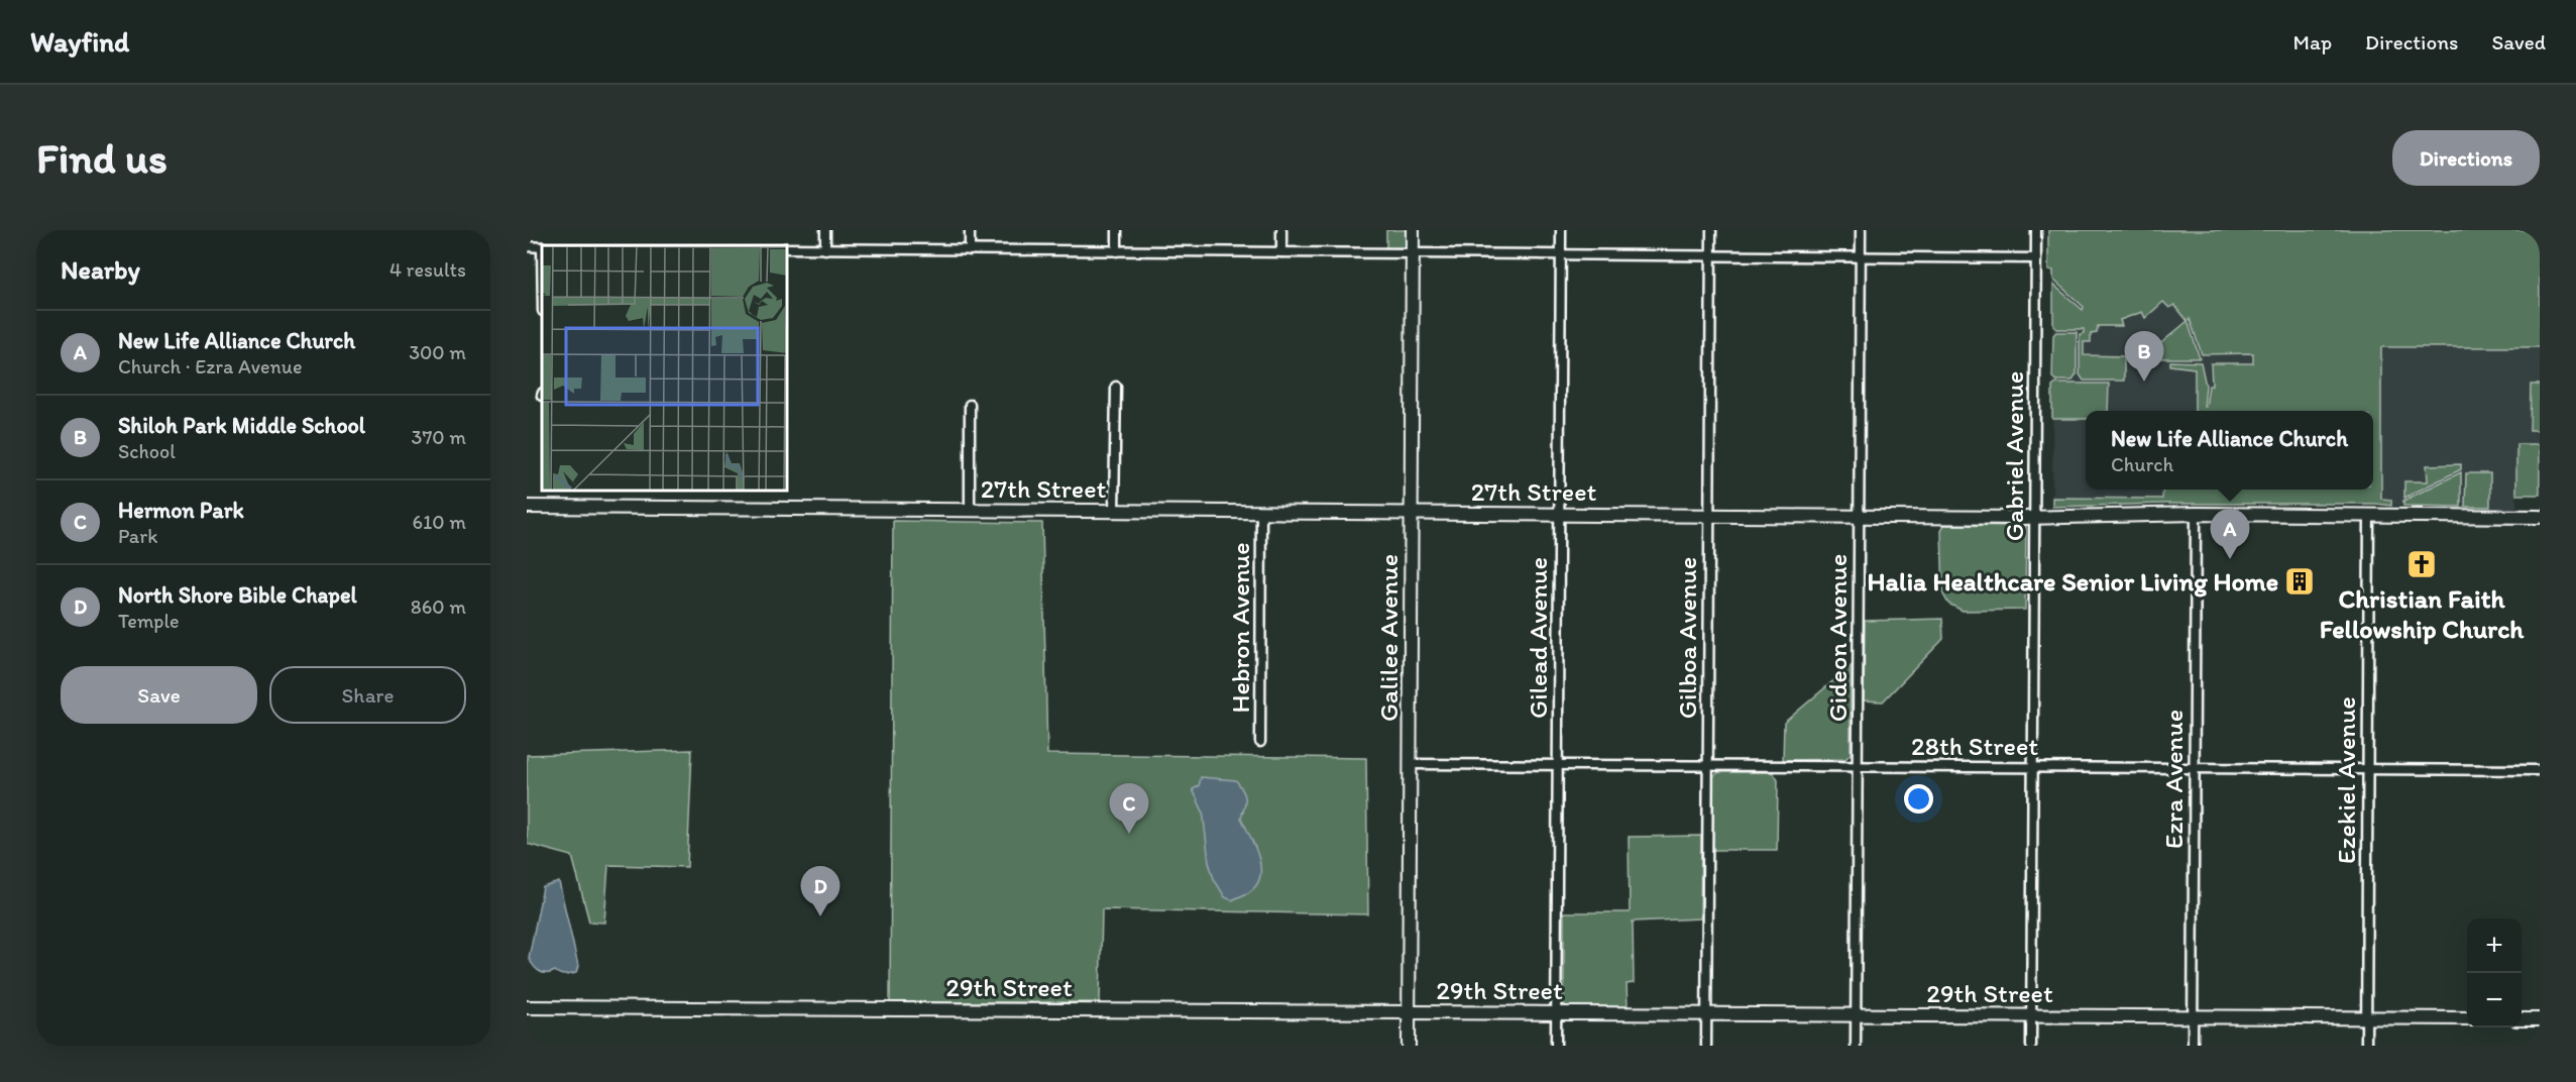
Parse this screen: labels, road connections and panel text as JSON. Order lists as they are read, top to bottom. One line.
{"streets":{"street":["Gabriel Avenue","27th Street","Hebron Avenue","Galilee Avenue","Gilead Avenue","Gilboa Avenue","Gideon Avenue","28th Street","Ezra Avenue","Ezekiel Avenue","29th Street"]},"crossings":[["Gabriel Avenue","27th Street"],["Gabriel Avenue","28th Street"],["Gabriel Avenue","29th Street"],["27th Street","Hebron Avenue"],["27th Street","Galilee Avenue"],["27th Street","Gilead Avenue"],["27th Street","Gilboa Avenue"],["27th Street","Gideon Avenue"],["27th Street","Ezra Avenue"],["27th Street","Ezekiel Avenue"],["Galilee Avenue","28th Street"],["Galilee Avenue","29th Street"],["Gilead Avenue","28th Street"],["Gilead Avenue","29th Street"],["Gilboa Avenue","28th Street"],["Gilboa Avenue","29th Street"],["Gideon Avenue","28th Street"],["Gideon Avenue","29th Street"],["28th Street","Ezra Avenue"],["28th Street","Ezekiel Avenue"],["Ezra Avenue","29th Street"],["Ezekiel Avenue","29th Street"]],"places":{"church":["Christian Faith Fellowship Church"],"building":["Halia Healthcare Senior Living Home"]},"page":{"header":"Wayfind","nav":["Map","Directions","Saved"],"buttons":["Directions",["Save","Share"]],"title":"Find us","heading":["Nearby","4 results"],"list":[{"mark":"A","name":"New Life Alliance Church","note":"Church · Ezra Avenue","value":"300 m"},{"mark":"B","name":"Shiloh Park Middle School","note":"School","value":"370 m"},{"mark":"C","name":"Hermon Park","note":"Park","value":"610 m"},{"mark":"D","name":"North Shore Bible Chapel","note":"Temple","value":"860 m"}],"pins":["B","A","C","D"],"popup":["New Life Alliance Church","Church"],"map_buttons":["+","−"]}}
